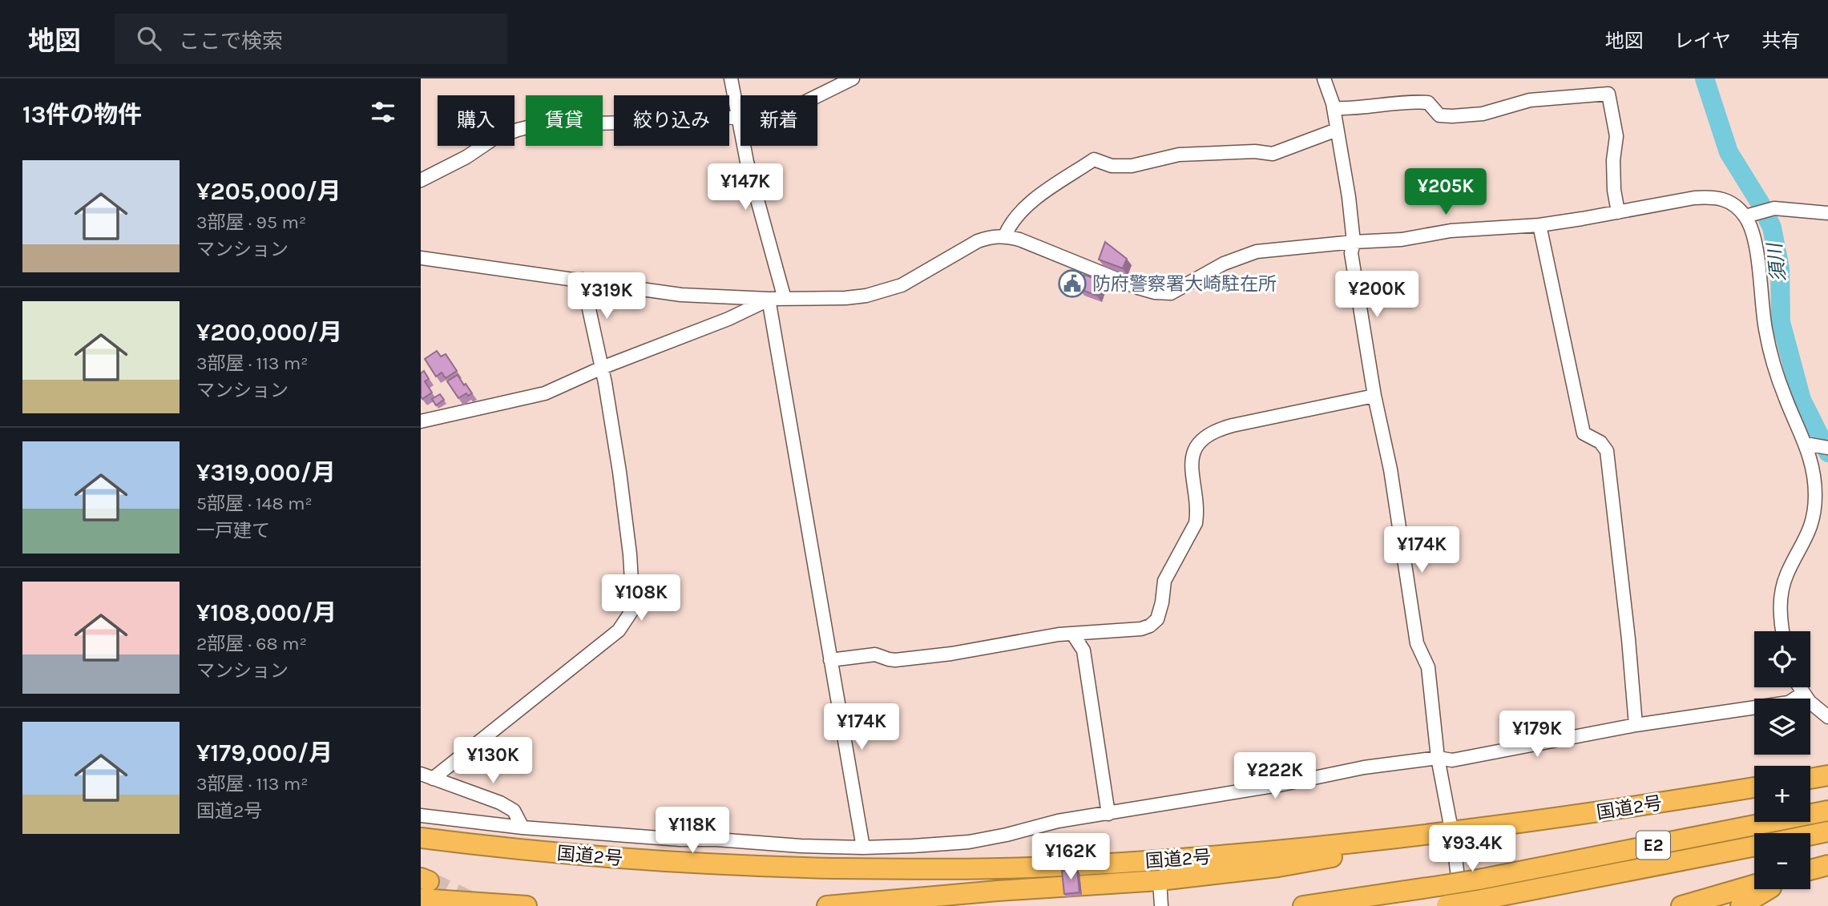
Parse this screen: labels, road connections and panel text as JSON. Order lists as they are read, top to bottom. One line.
{"streets":{"highway":["国道2号","E2"]},"water":["須川"],"places":{"public building":["防府警察署大崎駐在所"]},"page":{"header":"地図","search":"ここで検索","nav":["地図","レイヤ","共有"],"heading":"13件の物件","chip":["購入","賃貸","絞り込み","新着"],"list":[{"name":"¥205,000/月","note":"3部屋 · 95 m² · マンション"},{"name":"¥200,000/月","note":"3部屋 · 113 m² · マンション"},{"name":"¥319,000/月","note":"5部屋 · 148 m² · 一戸建て"},{"name":"¥108,000/月","note":"2部屋 · 68 m² · マンション"},{"name":"¥179,000/月","note":"3部屋 · 113 m² · 国道2号"}],"price":["¥147K","¥205K","¥200K","¥319K","¥174K","¥108K","¥174K","¥179K","¥130K","¥222K","¥118K","¥93.4K","¥162K"],"map_buttons":["+","−"]}}
